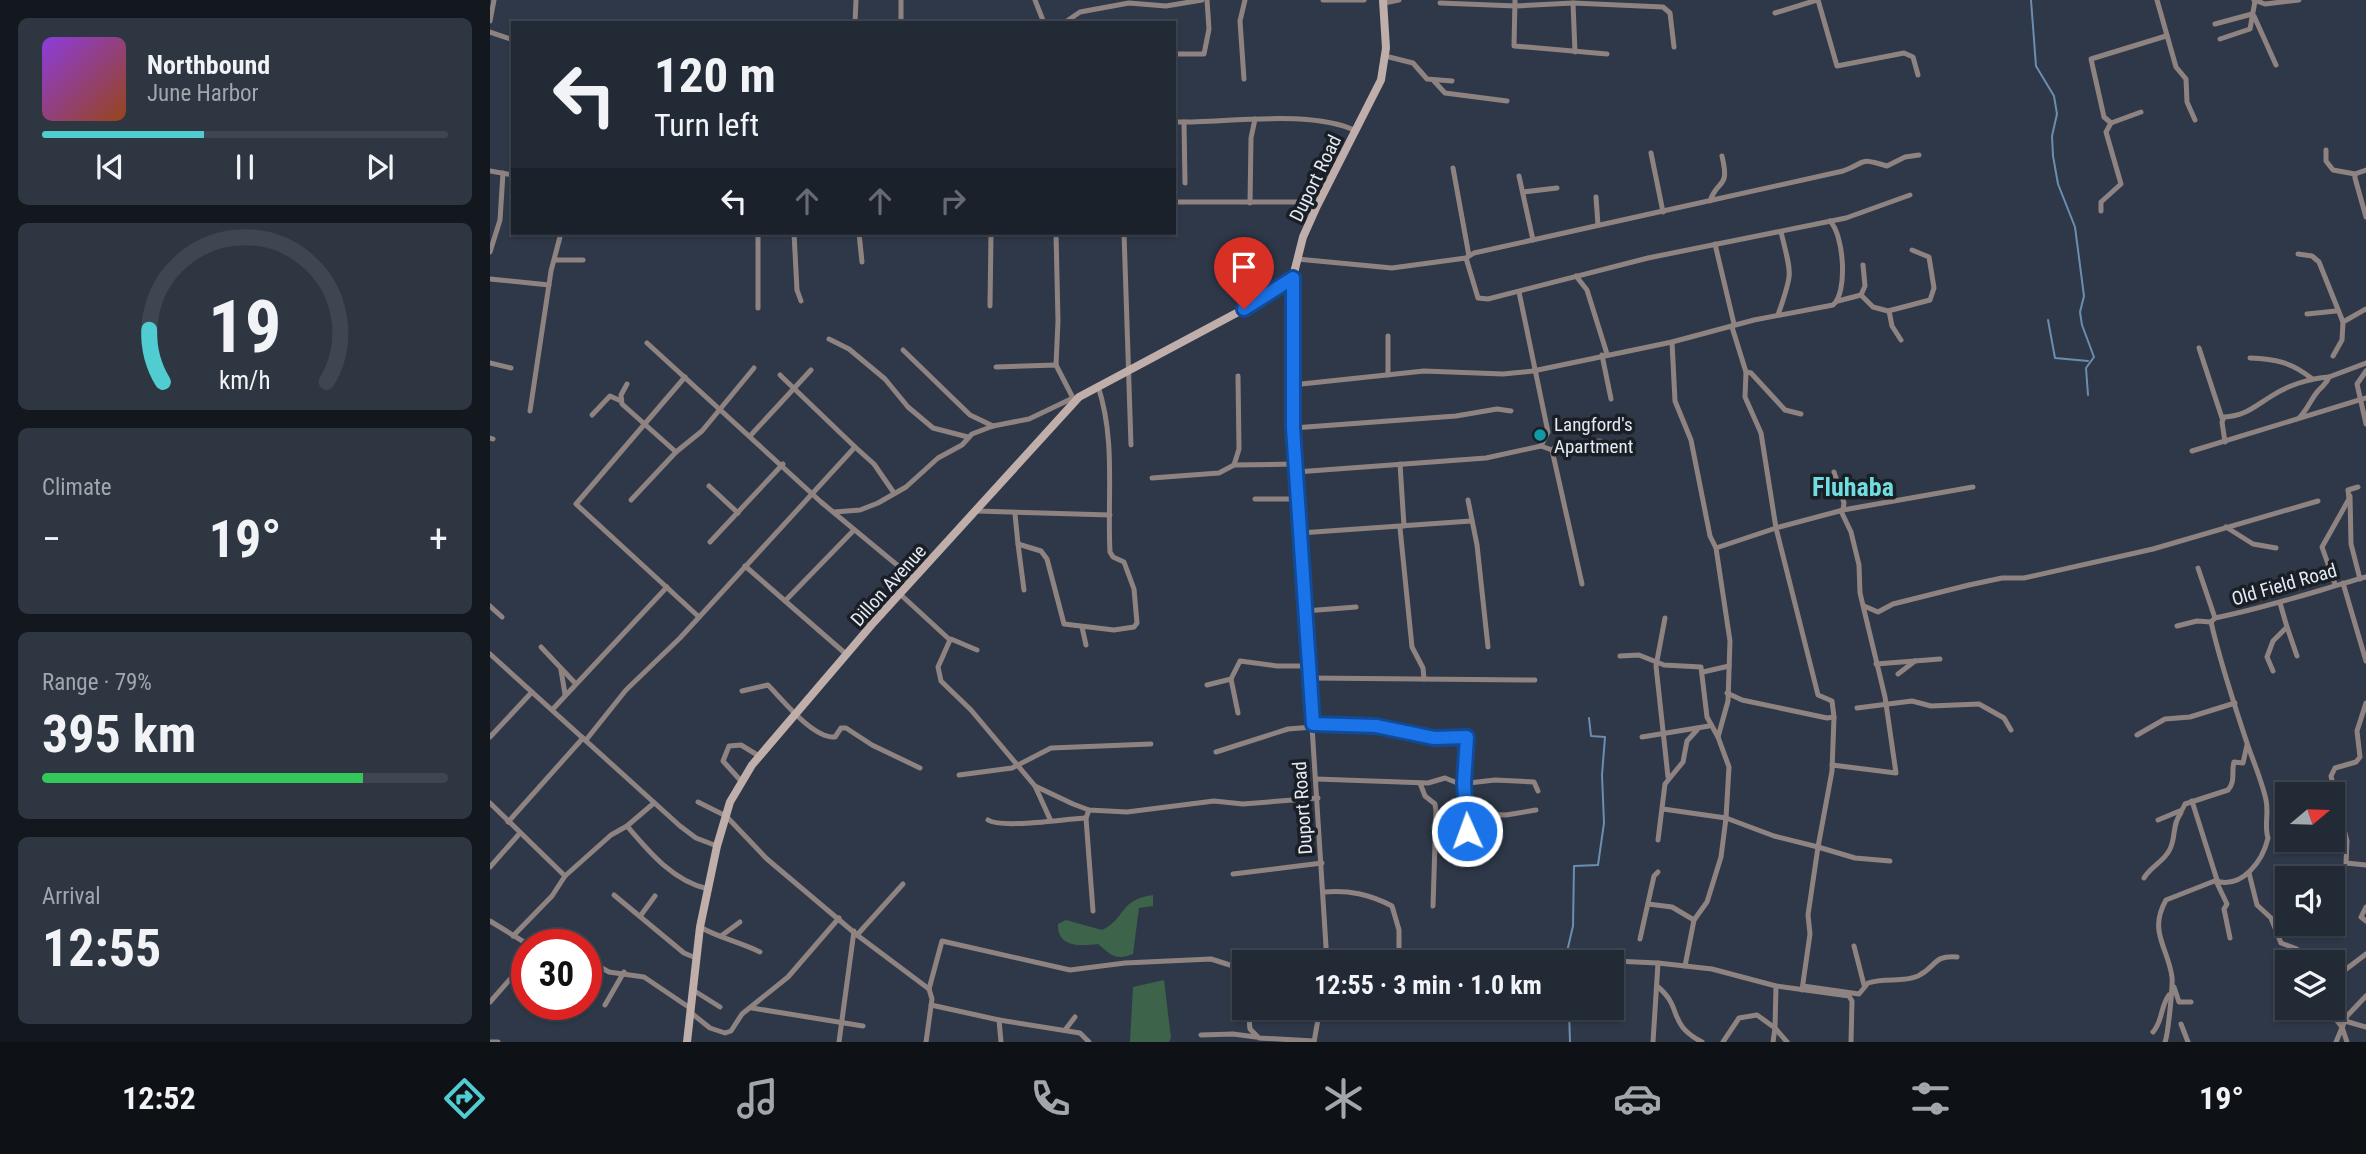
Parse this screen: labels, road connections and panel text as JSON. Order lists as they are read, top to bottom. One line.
{"streets":{"street":["Duport Road","Old Field Road","Dillon Avenue"]},"crossings":[["Duport Road","Dillon Avenue"]],"districts":["Fluhaba"],"places":["Langford's Apartment"],"north":"right","page":{"turn":["120 m","Turn left"],"song":["Northbound","June Harbor"],"tile":["Climate",["Range · 79%","395 km"],["Arrival","12:55"]],"heat":["−","19°","+"],"limit":"30","trip":"12:55 · 3 min · 1.0 km","tabs":["12:52","19°"],"gauge":["19","km/h"]}}
